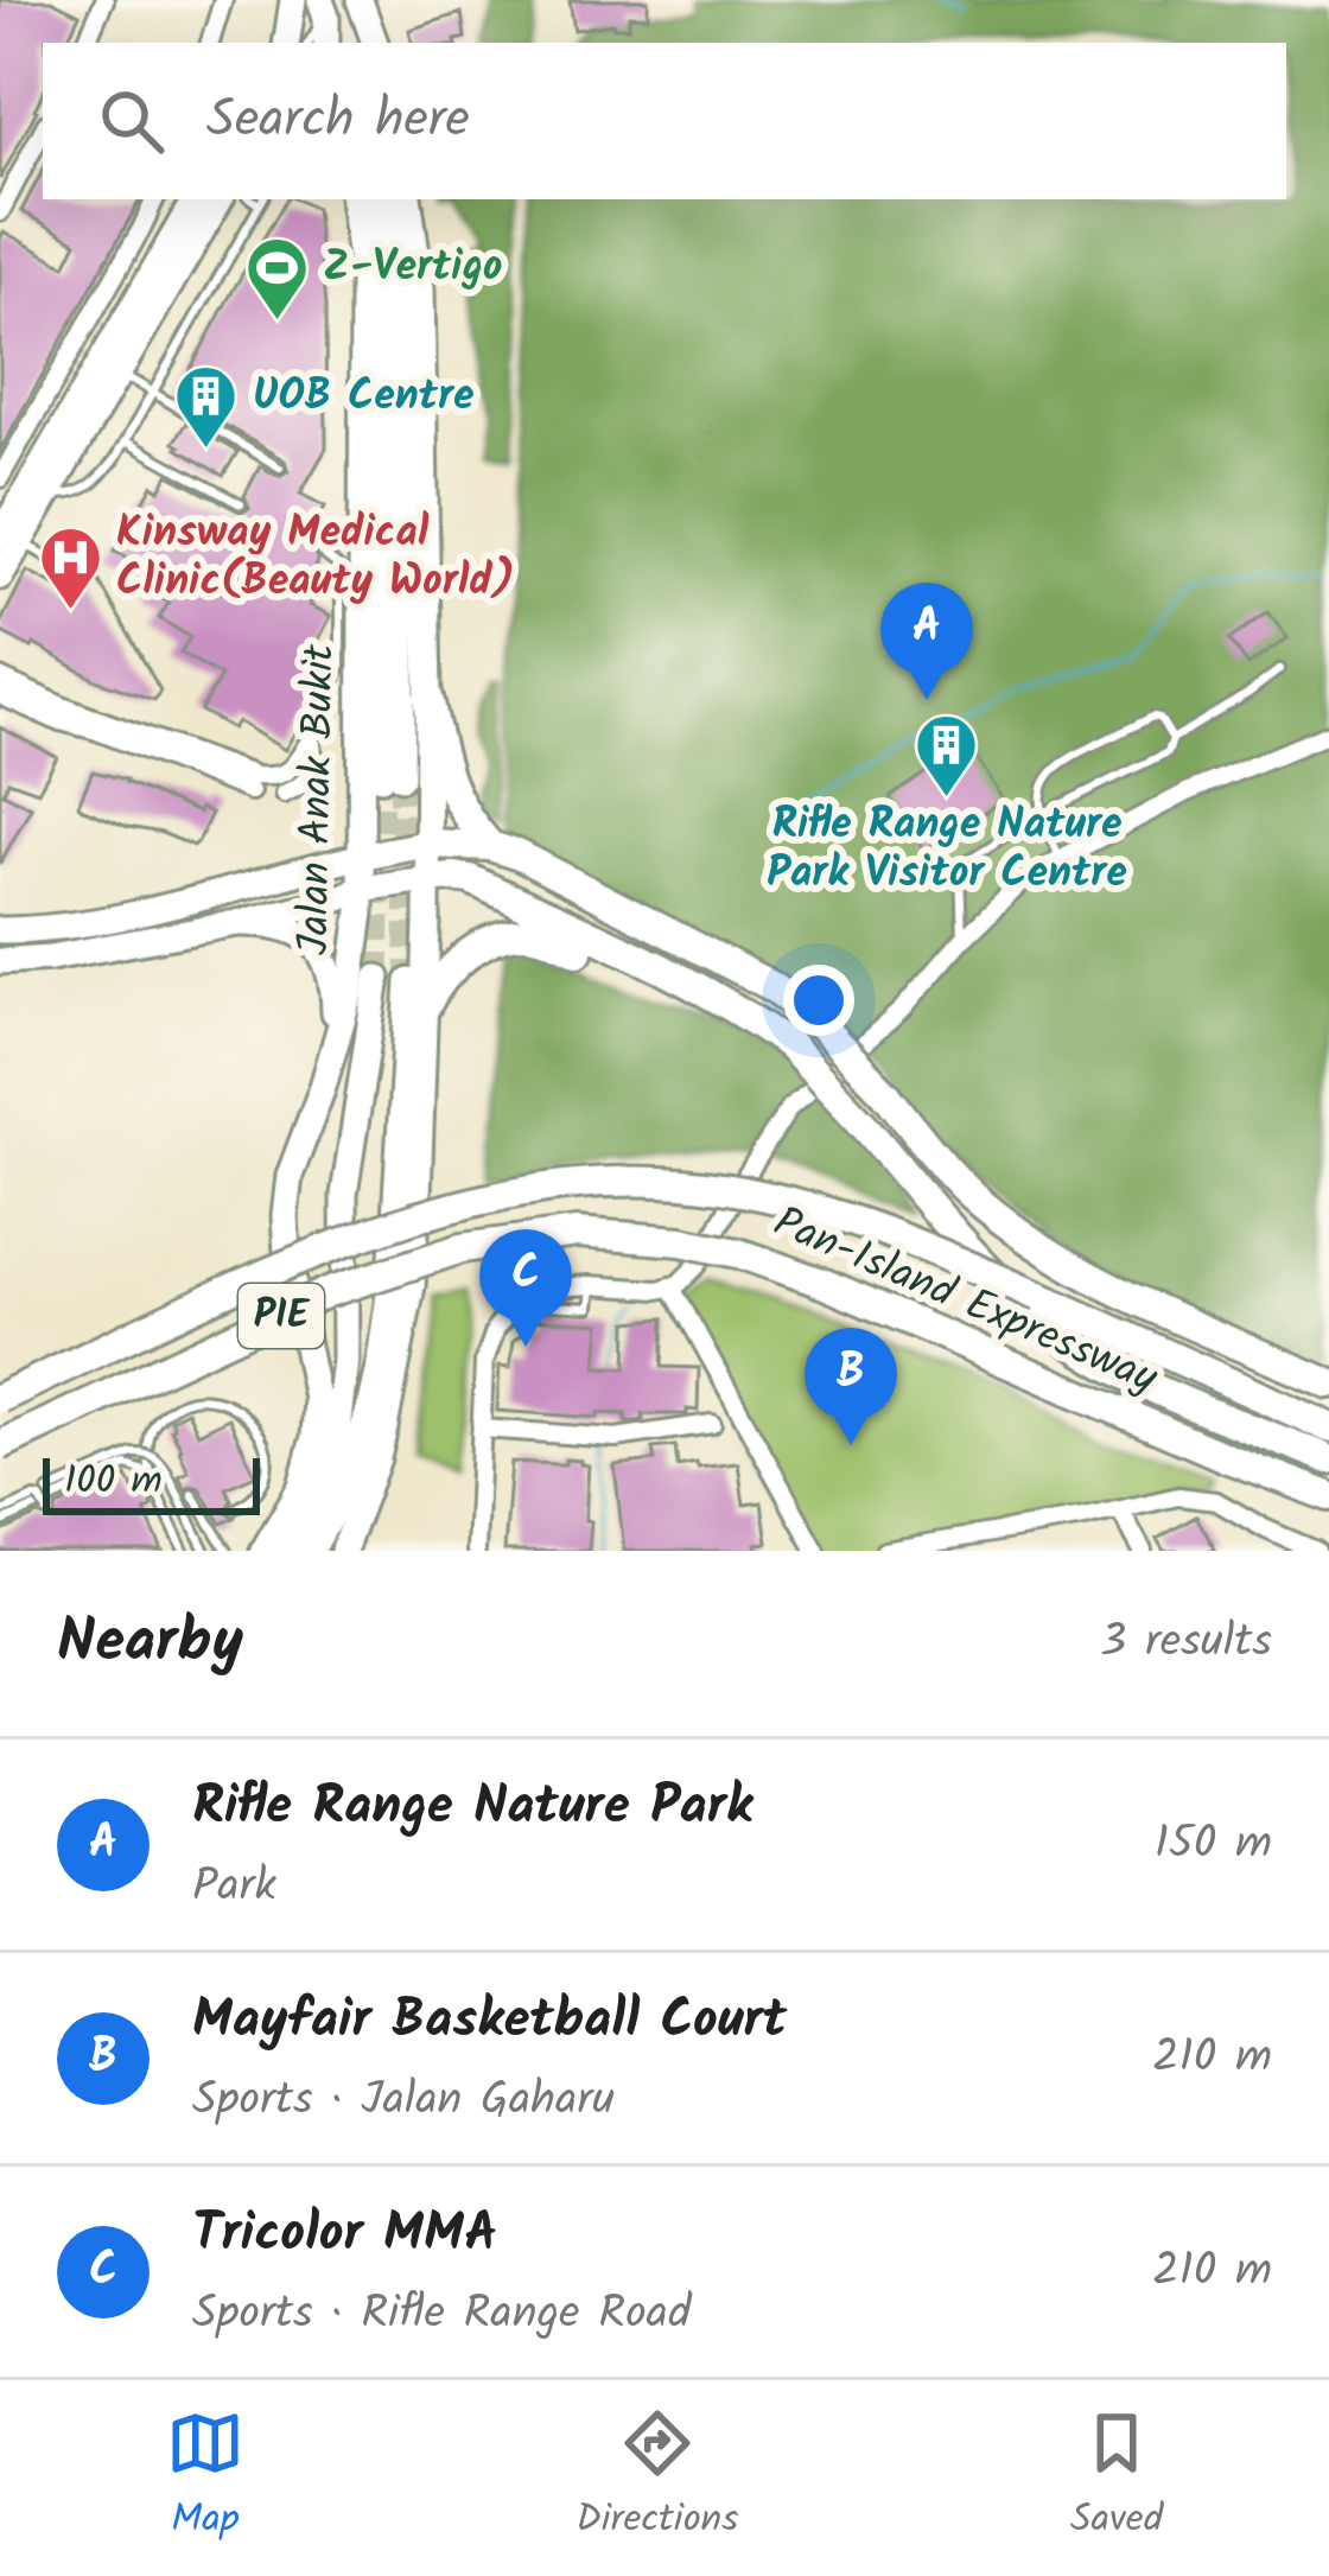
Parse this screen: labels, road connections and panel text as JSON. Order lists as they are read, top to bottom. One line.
{"streets":{"highway":["Pan-Island Expressway","PIE"],"main road":["Jalan Anak Bukit"]},"places":{"sports":["Z-Vertigo"],"building":["UOB Centre","Rifle Range Nature Park Visitor Centre"],"hospital":["Kinsway Medical Clinic(Beauty World)"]},"scale_bar":"100 m","page":{"search":"Search here","pins":["A","C","B"],"scale":"100 m","heading":["Nearby","3 results"],"list":[{"mark":"A","name":"Rifle Range Nature Park","note":"Park","value":"150 m"},{"mark":"B","name":"Mayfair Basketball Court","note":"Sports · Jalan Gaharu","value":"210 m"},{"mark":"C","name":"Tricolor MMA","note":"Sports · Rifle Range Road","value":"210 m"}],"nav":["Map","Directions","Saved"]}}
